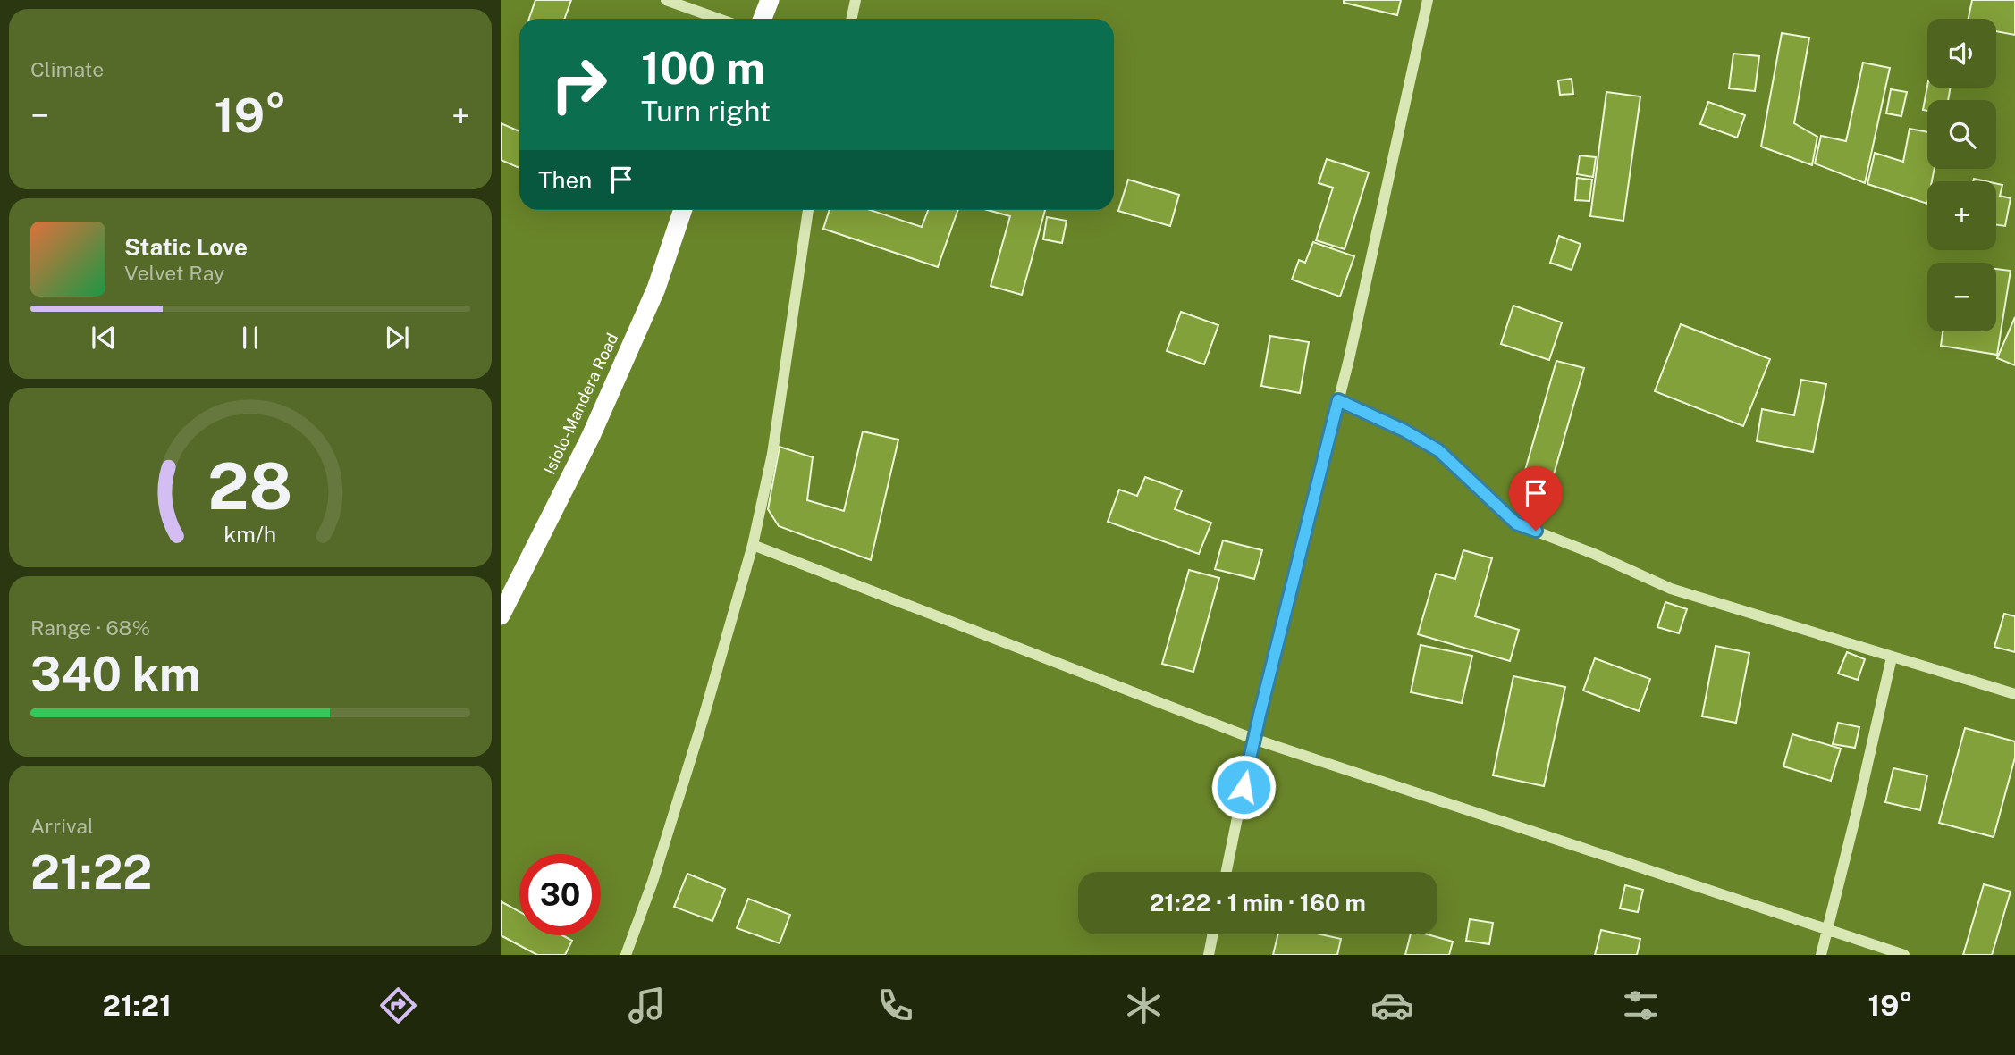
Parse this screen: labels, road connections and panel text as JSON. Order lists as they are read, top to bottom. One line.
{"streets":{"highway":["Isiolo-Mandera Road"]},"page":{"tile":["Climate",["Range · 68%","340 km"],["Arrival","21:22"]],"map_buttons":["+","−"],"turn":["100 m","Turn right"],"heat":["−","19°","+"],"then":"Then","song":["Static Love","Velvet Ray"],"limit":"30","trip":"21:22 · 1 min · 160 m","tabs":["21:21","19°"],"gauge":["28","km/h"]}}
